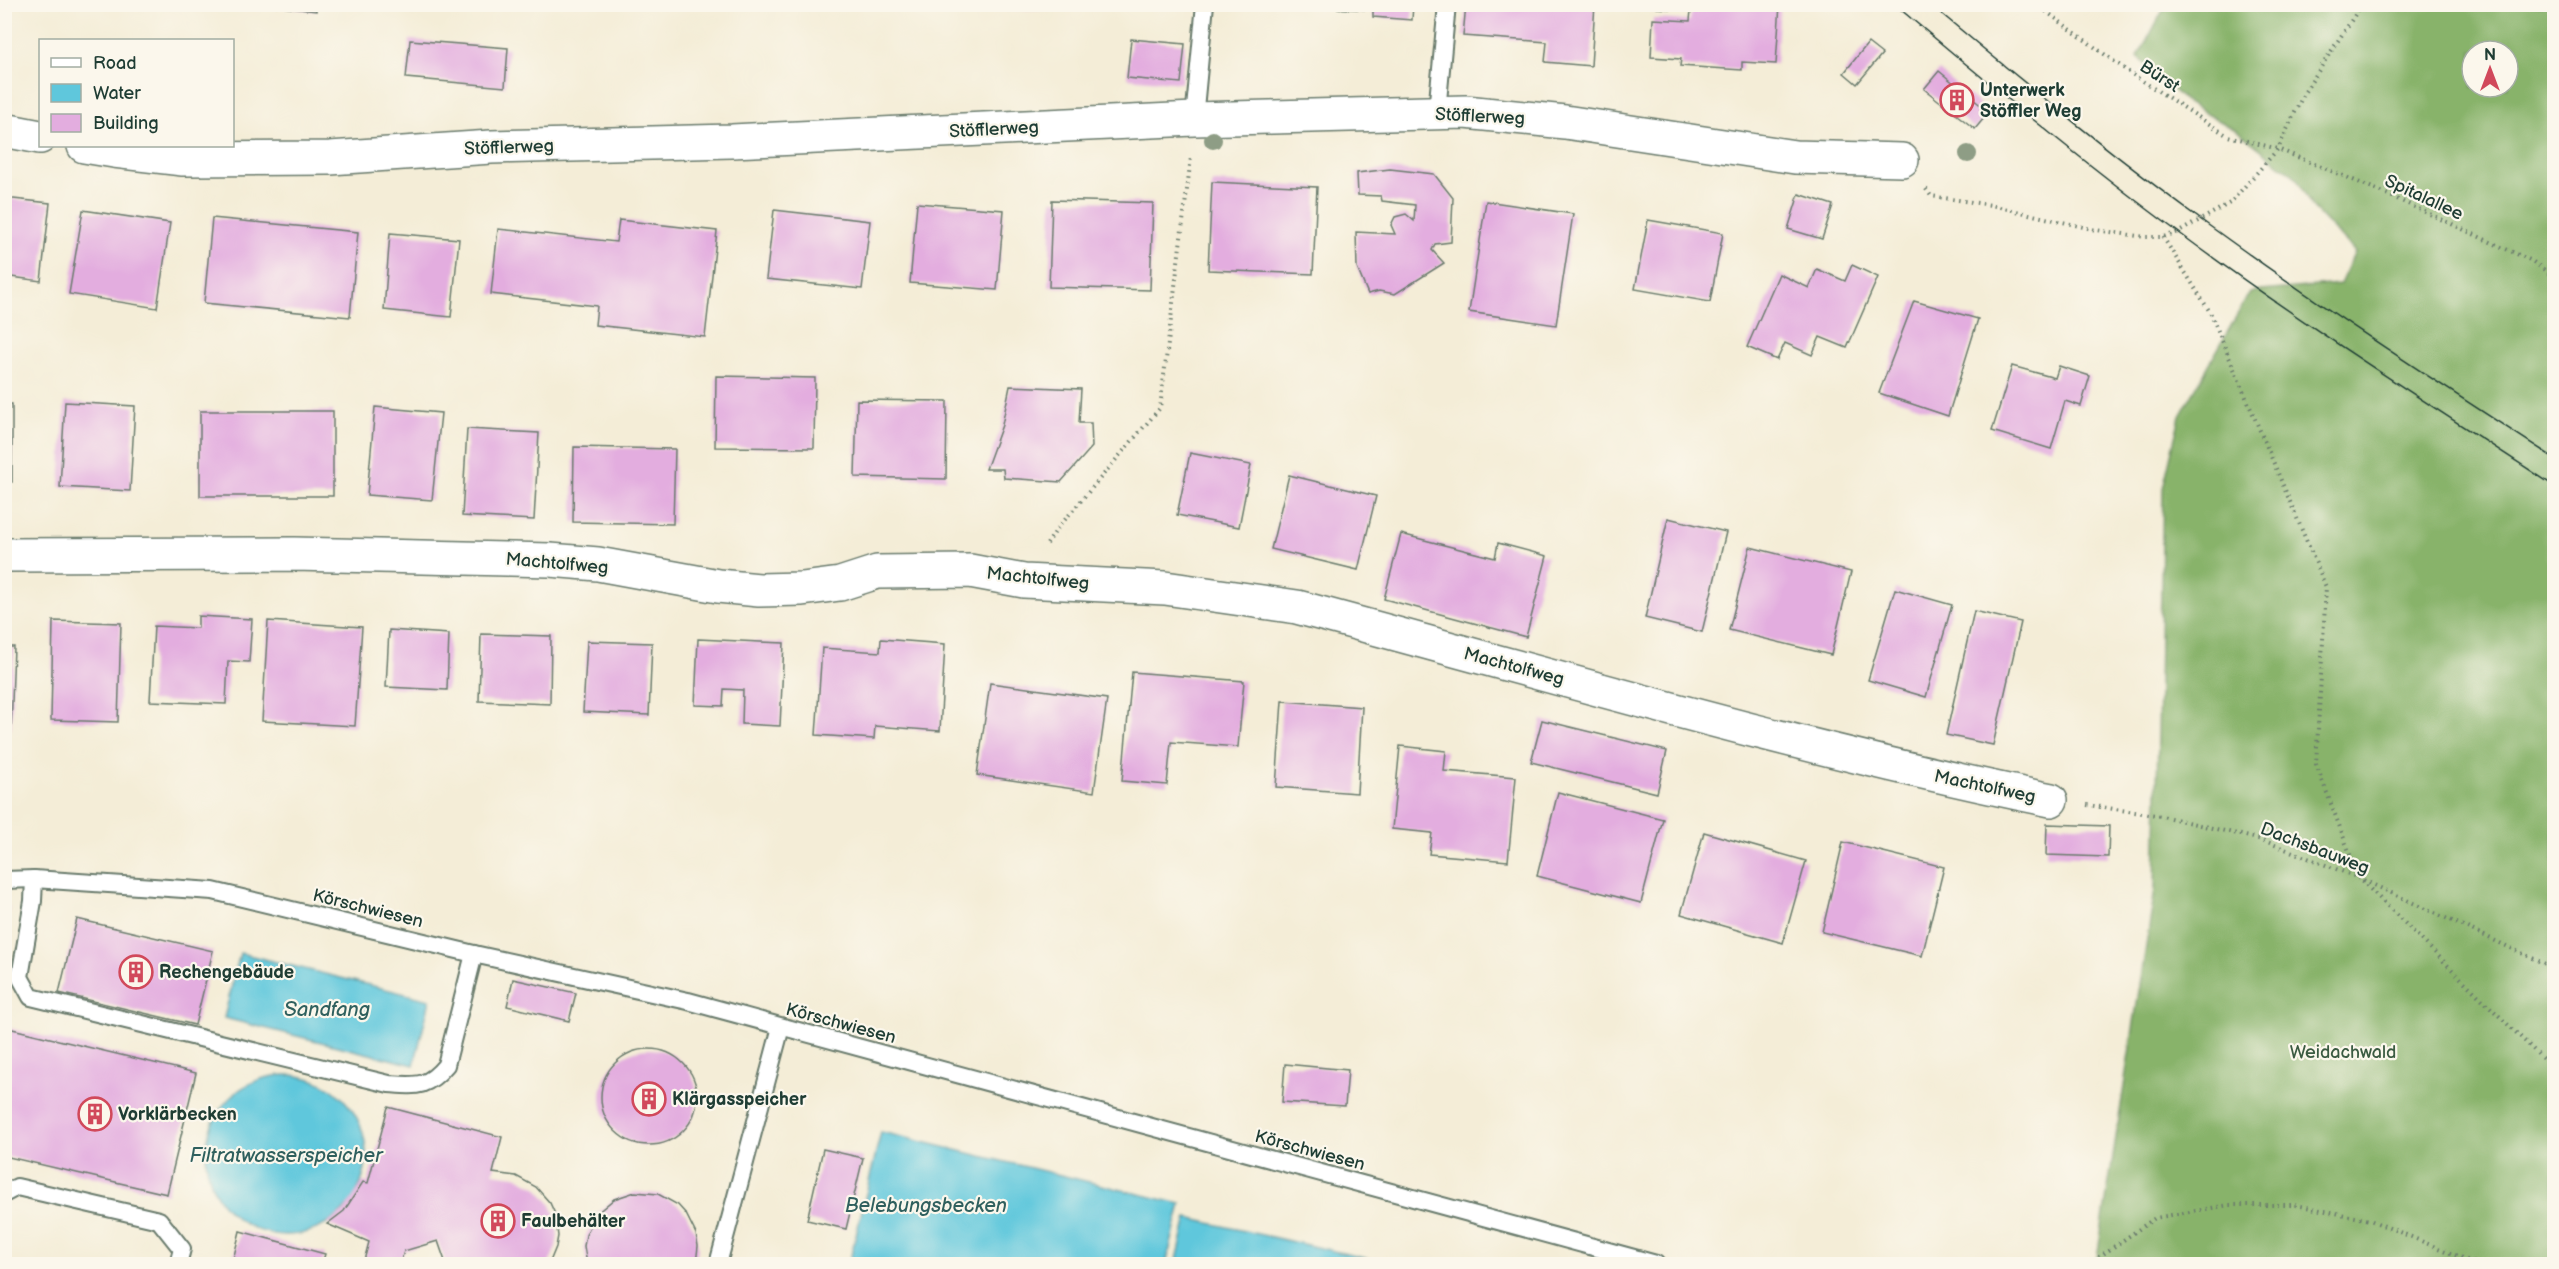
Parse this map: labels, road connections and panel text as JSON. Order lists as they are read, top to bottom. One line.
{"streets":{"street":["Stöfflerweg","Machtolfweg"],"lane":["Körschwiesen"],"path":["Bürst","Spitalallee","Dachsbauweg"]},"crossings":[["Bürst","Spitalallee"],["Machtolfweg","Dachsbauweg"]],"water":["Sandfang","Filtratwasserspeicher","Belebungsbecken"],"parks":["Weidachwald"],"places":{"building":["Unterwerk Stöffler Weg","Rechengebäude","Klärgasspeicher","Vorklärbecken","Faulbehälter"]},"legend":["Road","Water","Building"],"north":"top"}
